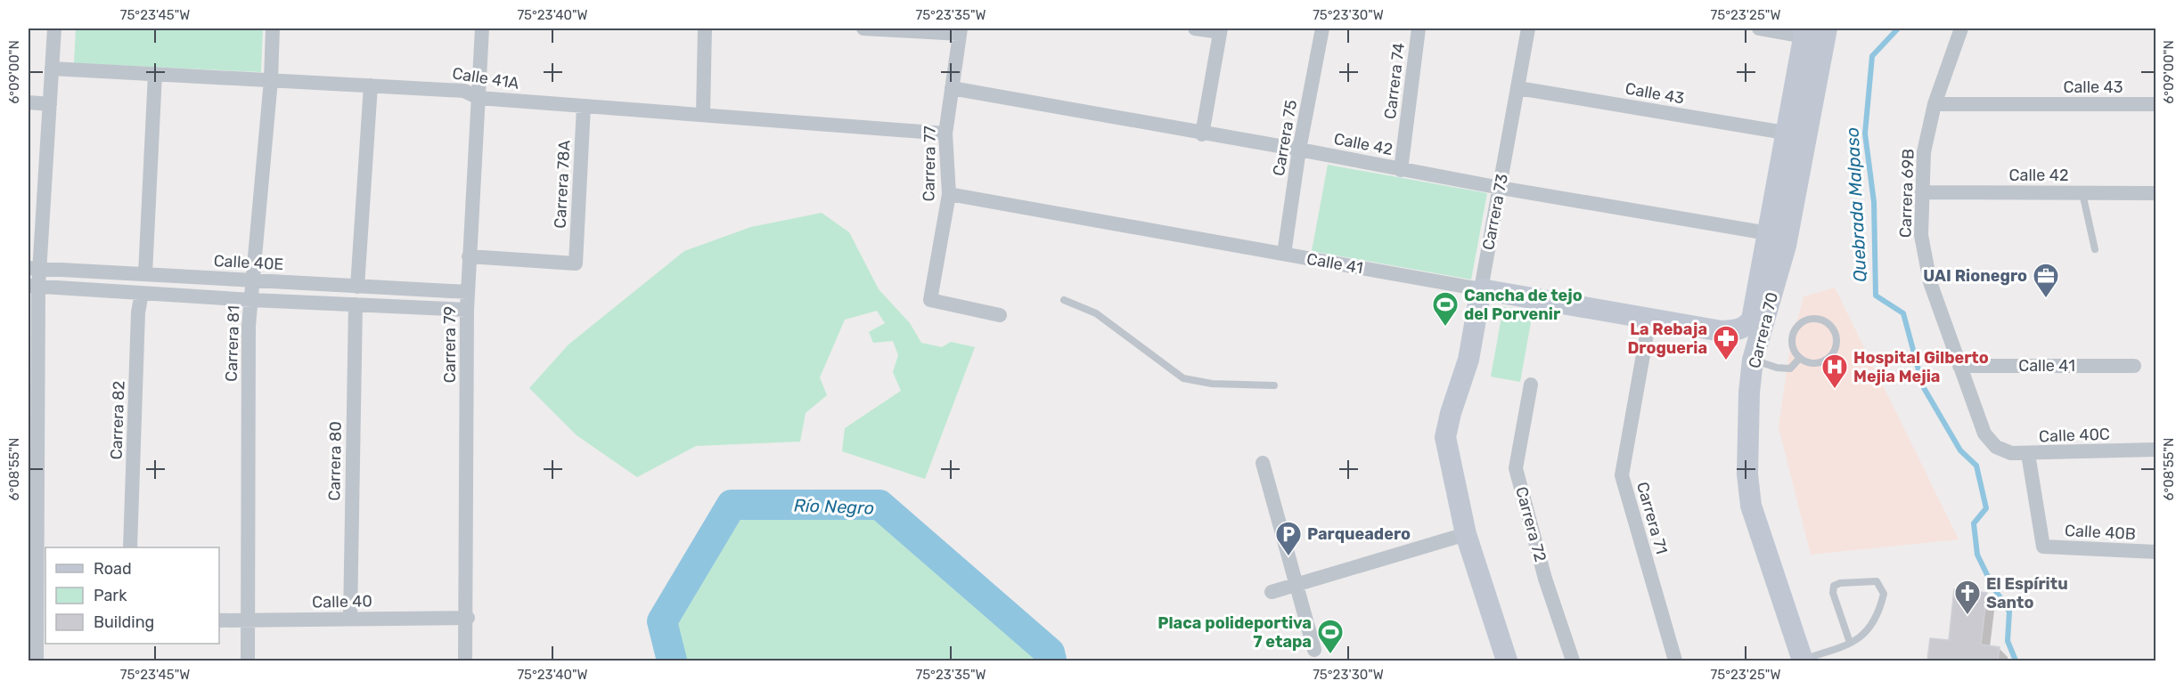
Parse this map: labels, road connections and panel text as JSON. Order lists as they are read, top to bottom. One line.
{"streets":{"street":["Calle 41A","Carrera 74","Calle 43","Carrera 75","Calle 42","Carrera 77","Carrera 78A","Carrera 69B","Carrera 73","Calle 40E","Calle 41","Carrera 70","Carrera 81","Carrera 79","Carrera 82","Calle 40C","Carrera 80","Carrera 71","Carrera 72","Calle 40B","Calle 40"]},"crossings":[["Calle 41A","Carrera 77"],["Calle 41A","Carrera 78A"],["Calle 41A","Carrera 81"],["Calle 41A","Carrera 79"],["Carrera 74","Calle 42"],["Calle 43","Carrera 69B"],["Calle 43","Carrera 73"],["Calle 43","Carrera 70"],["Carrera 75","Calle 42"],["Carrera 75","Calle 41"],["Calle 42","Carrera 77"],["Calle 42","Carrera 69B"],["Calle 42","Carrera 73"],["Calle 42","Carrera 70"],["Carrera 77","Calle 41"],["Carrera 78A","Carrera 79"],["Carrera 69B","Calle 41"],["Carrera 69B","Calle 40C"],["Carrera 73","Calle 41"],["Calle 40E","Carrera 81"],["Calle 40E","Carrera 79"],["Calle 41","Carrera 70"],["Calle 41","Carrera 71"],["Carrera 81","Calle 40"],["Carrera 79","Calle 40"],["Calle 40C","Calle 40B"],["Carrera 80","Calle 40"]],"water":["Quebrada Malpaso","Río Negro"],"places":{"office":["UAI Rionegro"],"sports":["Cancha de tejo del Porvenir","Placa polideportiva 7 etapa"],"pharmacy":["La Rebaja Drogueria"],"hospital":["Hospital Gilberto Mejia Mejia"],"parking":["Parqueadero"],"church":["El Espíritu Santo"]},"legend":["Road","Park","Building"],"coordinates":["75°23'45\"W","75°23'40\"W","75°23'35\"W","75°23'30\"W","75°23'25\"W","6°09'00\"N","6°08'55\"N"]}
